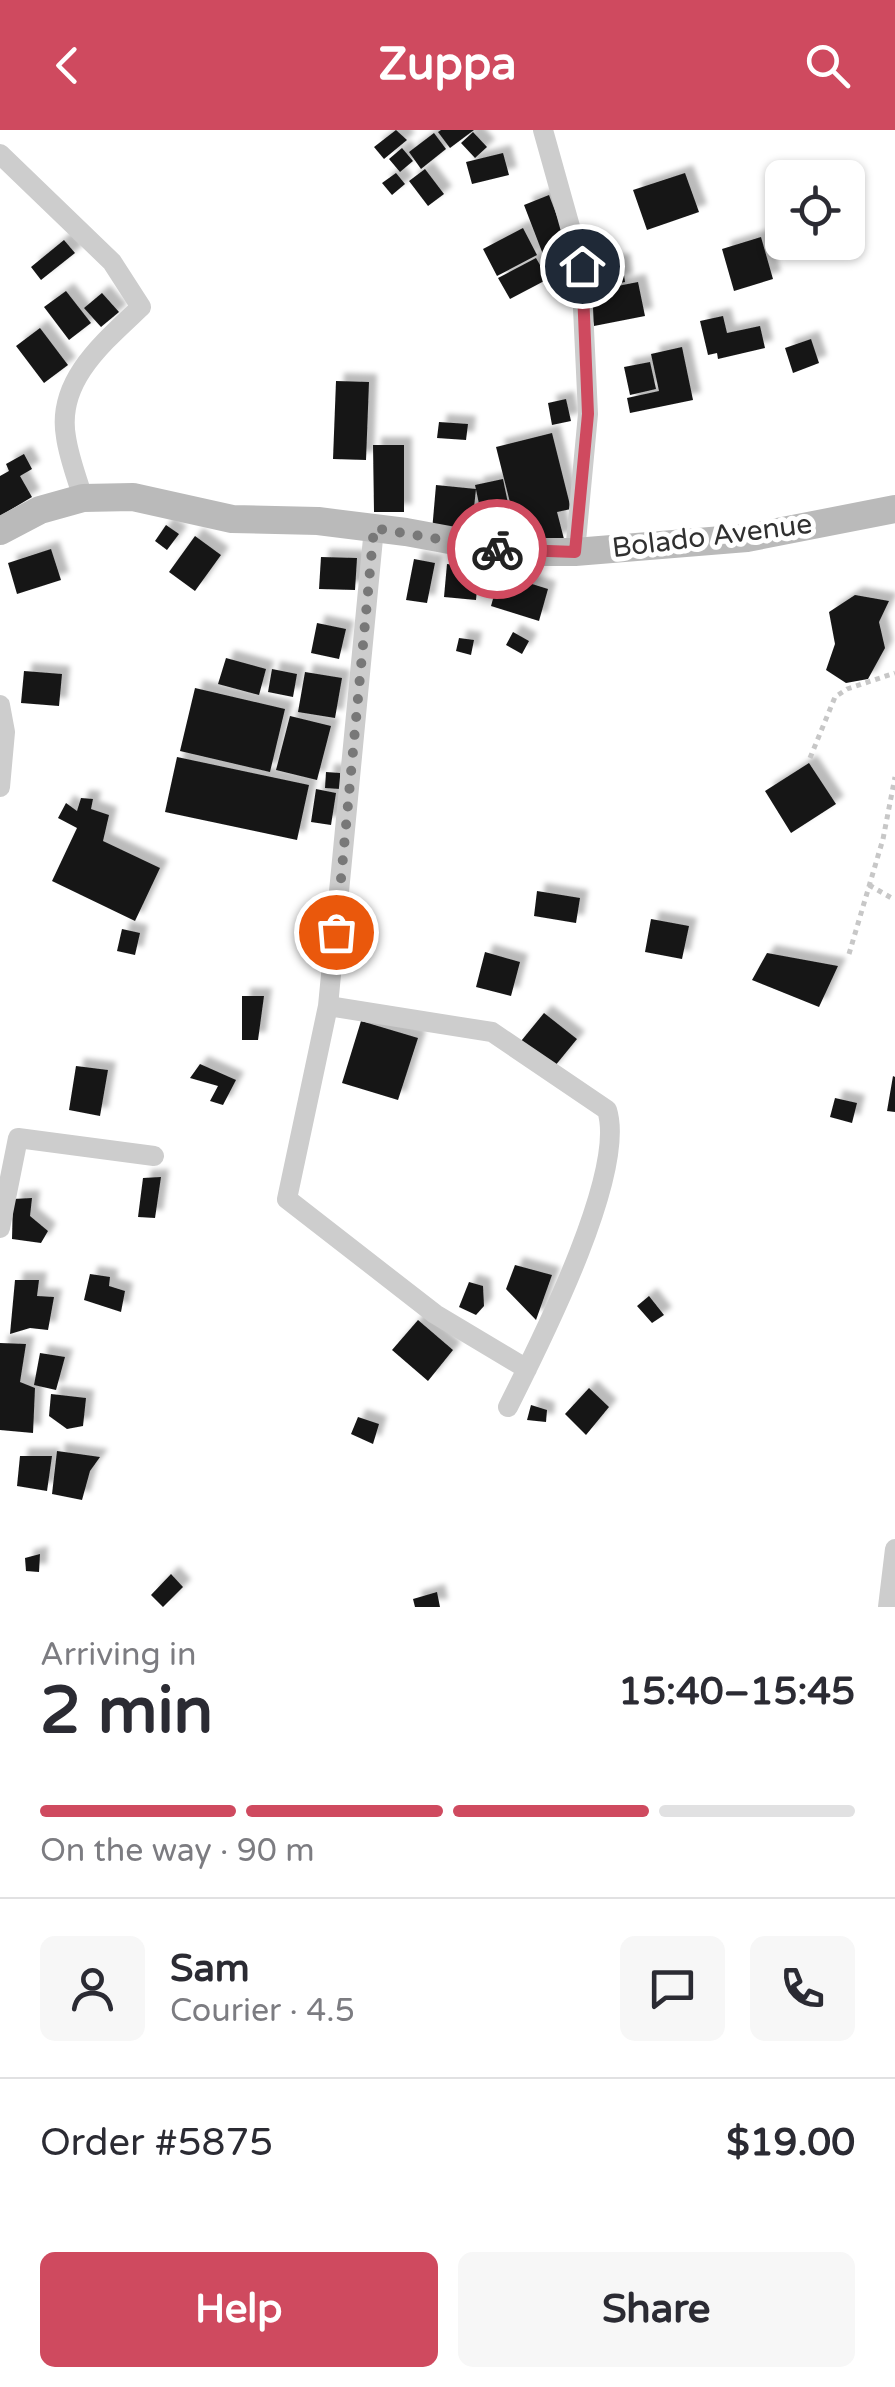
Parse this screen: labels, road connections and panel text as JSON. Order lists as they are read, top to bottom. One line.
{"streets":{"street":["Bolado Avenue"]},"page":{"header":"Zuppa","heading":["2 min","Arriving in","15:40–15:45"],"panel":["Sam","Courier · 4.5","Order #5875","$19.00"],"bar":"On the way · 90 m","buttons":["Help","Share"]}}
